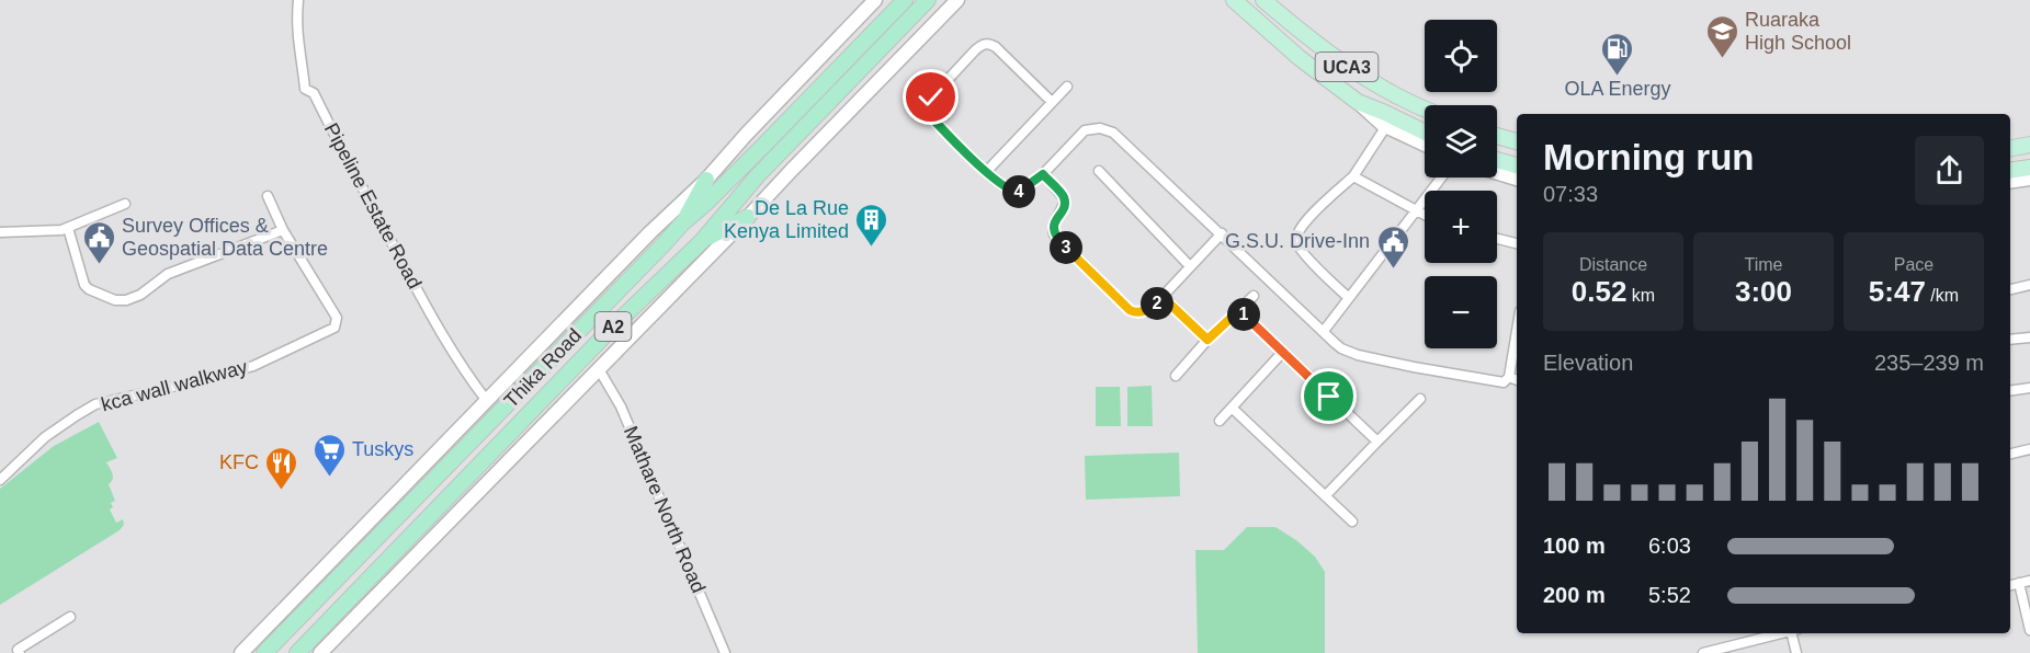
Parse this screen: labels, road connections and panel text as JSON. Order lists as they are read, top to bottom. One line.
{"streets":{"highway":["A2","Thika Road"],"main road":["UCA3"],"street":["Pipeline Estate Road","kca wall walkway","Mathare North Road"]},"crossings":[["Pipeline Estate Road","Thika Road"],["Thika Road","Mathare North Road"]],"places":{"school or university":["Ruaraka High School"],"fuel station":["OLA Energy"],"building":["De La Rue Kenya Limited"],"public building":["Survey Offices & Geospatial Data Centre","G.S.U. Drive-Inn"],"supermarket":["Tuskys"],"restaurant":["KFC"]},"page":{"map_buttons":["+","−"],"heading":["Morning run","07:33"],"pins":["4","3","2","1"],"stats":[["Distance","0.52 km"],["Time","3:00"],["Pace","5:47 /km"]],"chart":["Elevation","235–239 m"],"list":[{"name":"100 m","note":"6:03"},{"name":"200 m","note":"5:52"}]}}
